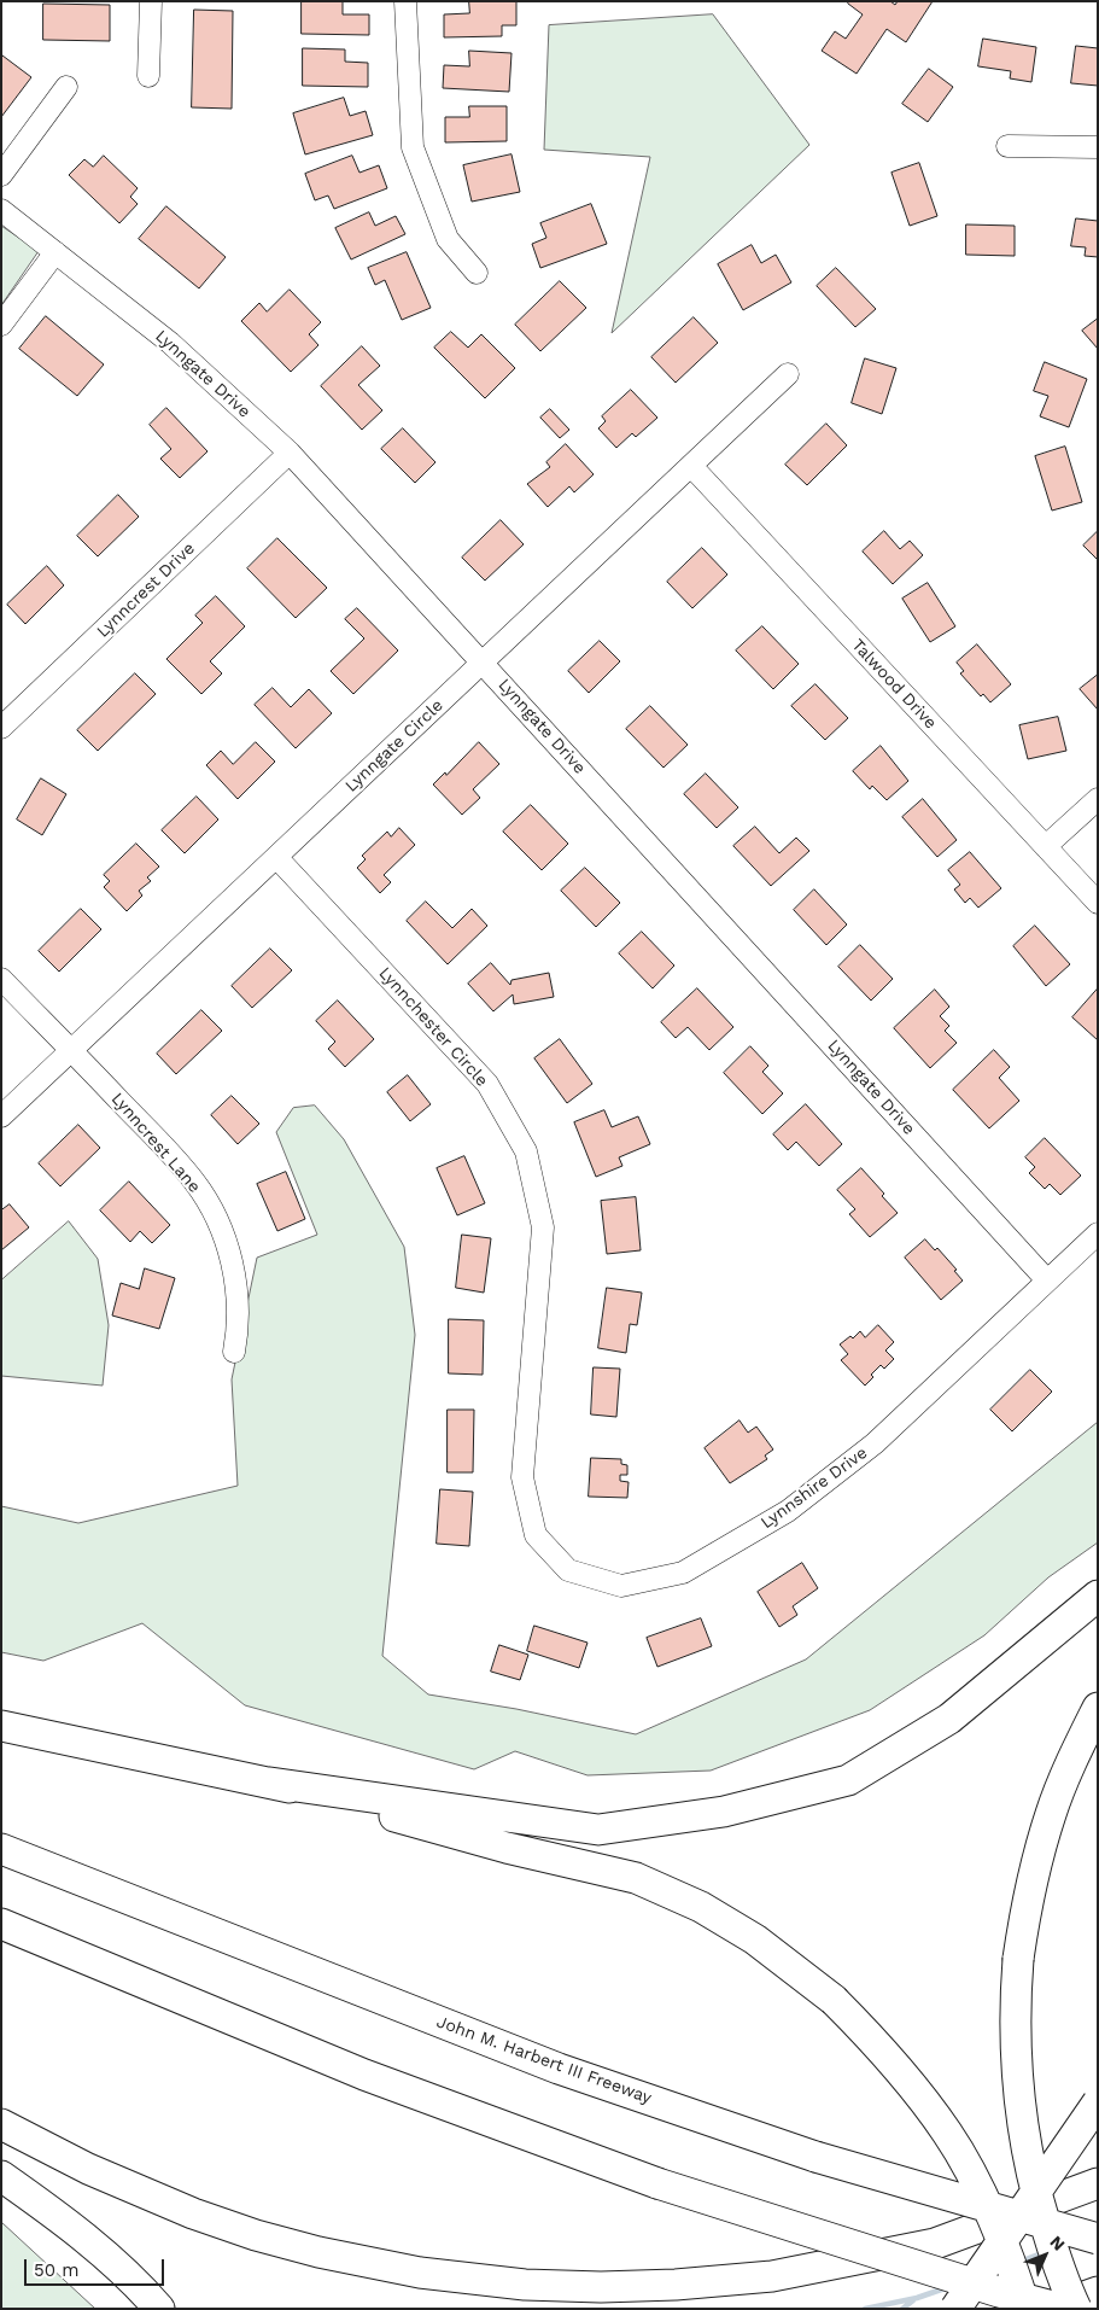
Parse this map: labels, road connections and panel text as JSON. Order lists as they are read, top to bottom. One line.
{"streets":{"highway":["John M. Harbert III Freeway"],"street":["Lynngate Drive","Lynncrest Drive","Talwood Drive","Lynngate Circle","Lynnchester Circle","Lynncrest Lane","Lynnshire Drive"]},"crossings":[["Lynngate Drive","Lynncrest Drive"],["Lynngate Drive","Lynngate Circle"],["Lynngate Drive","Lynnshire Drive"],["Talwood Drive","Lynngate Circle"],["Lynngate Circle","Lynnchester Circle"],["Lynngate Circle","Lynncrest Lane"],["Lynnchester Circle","Lynnshire Drive"]],"scale_bar":"50 m","north":"top right"}
